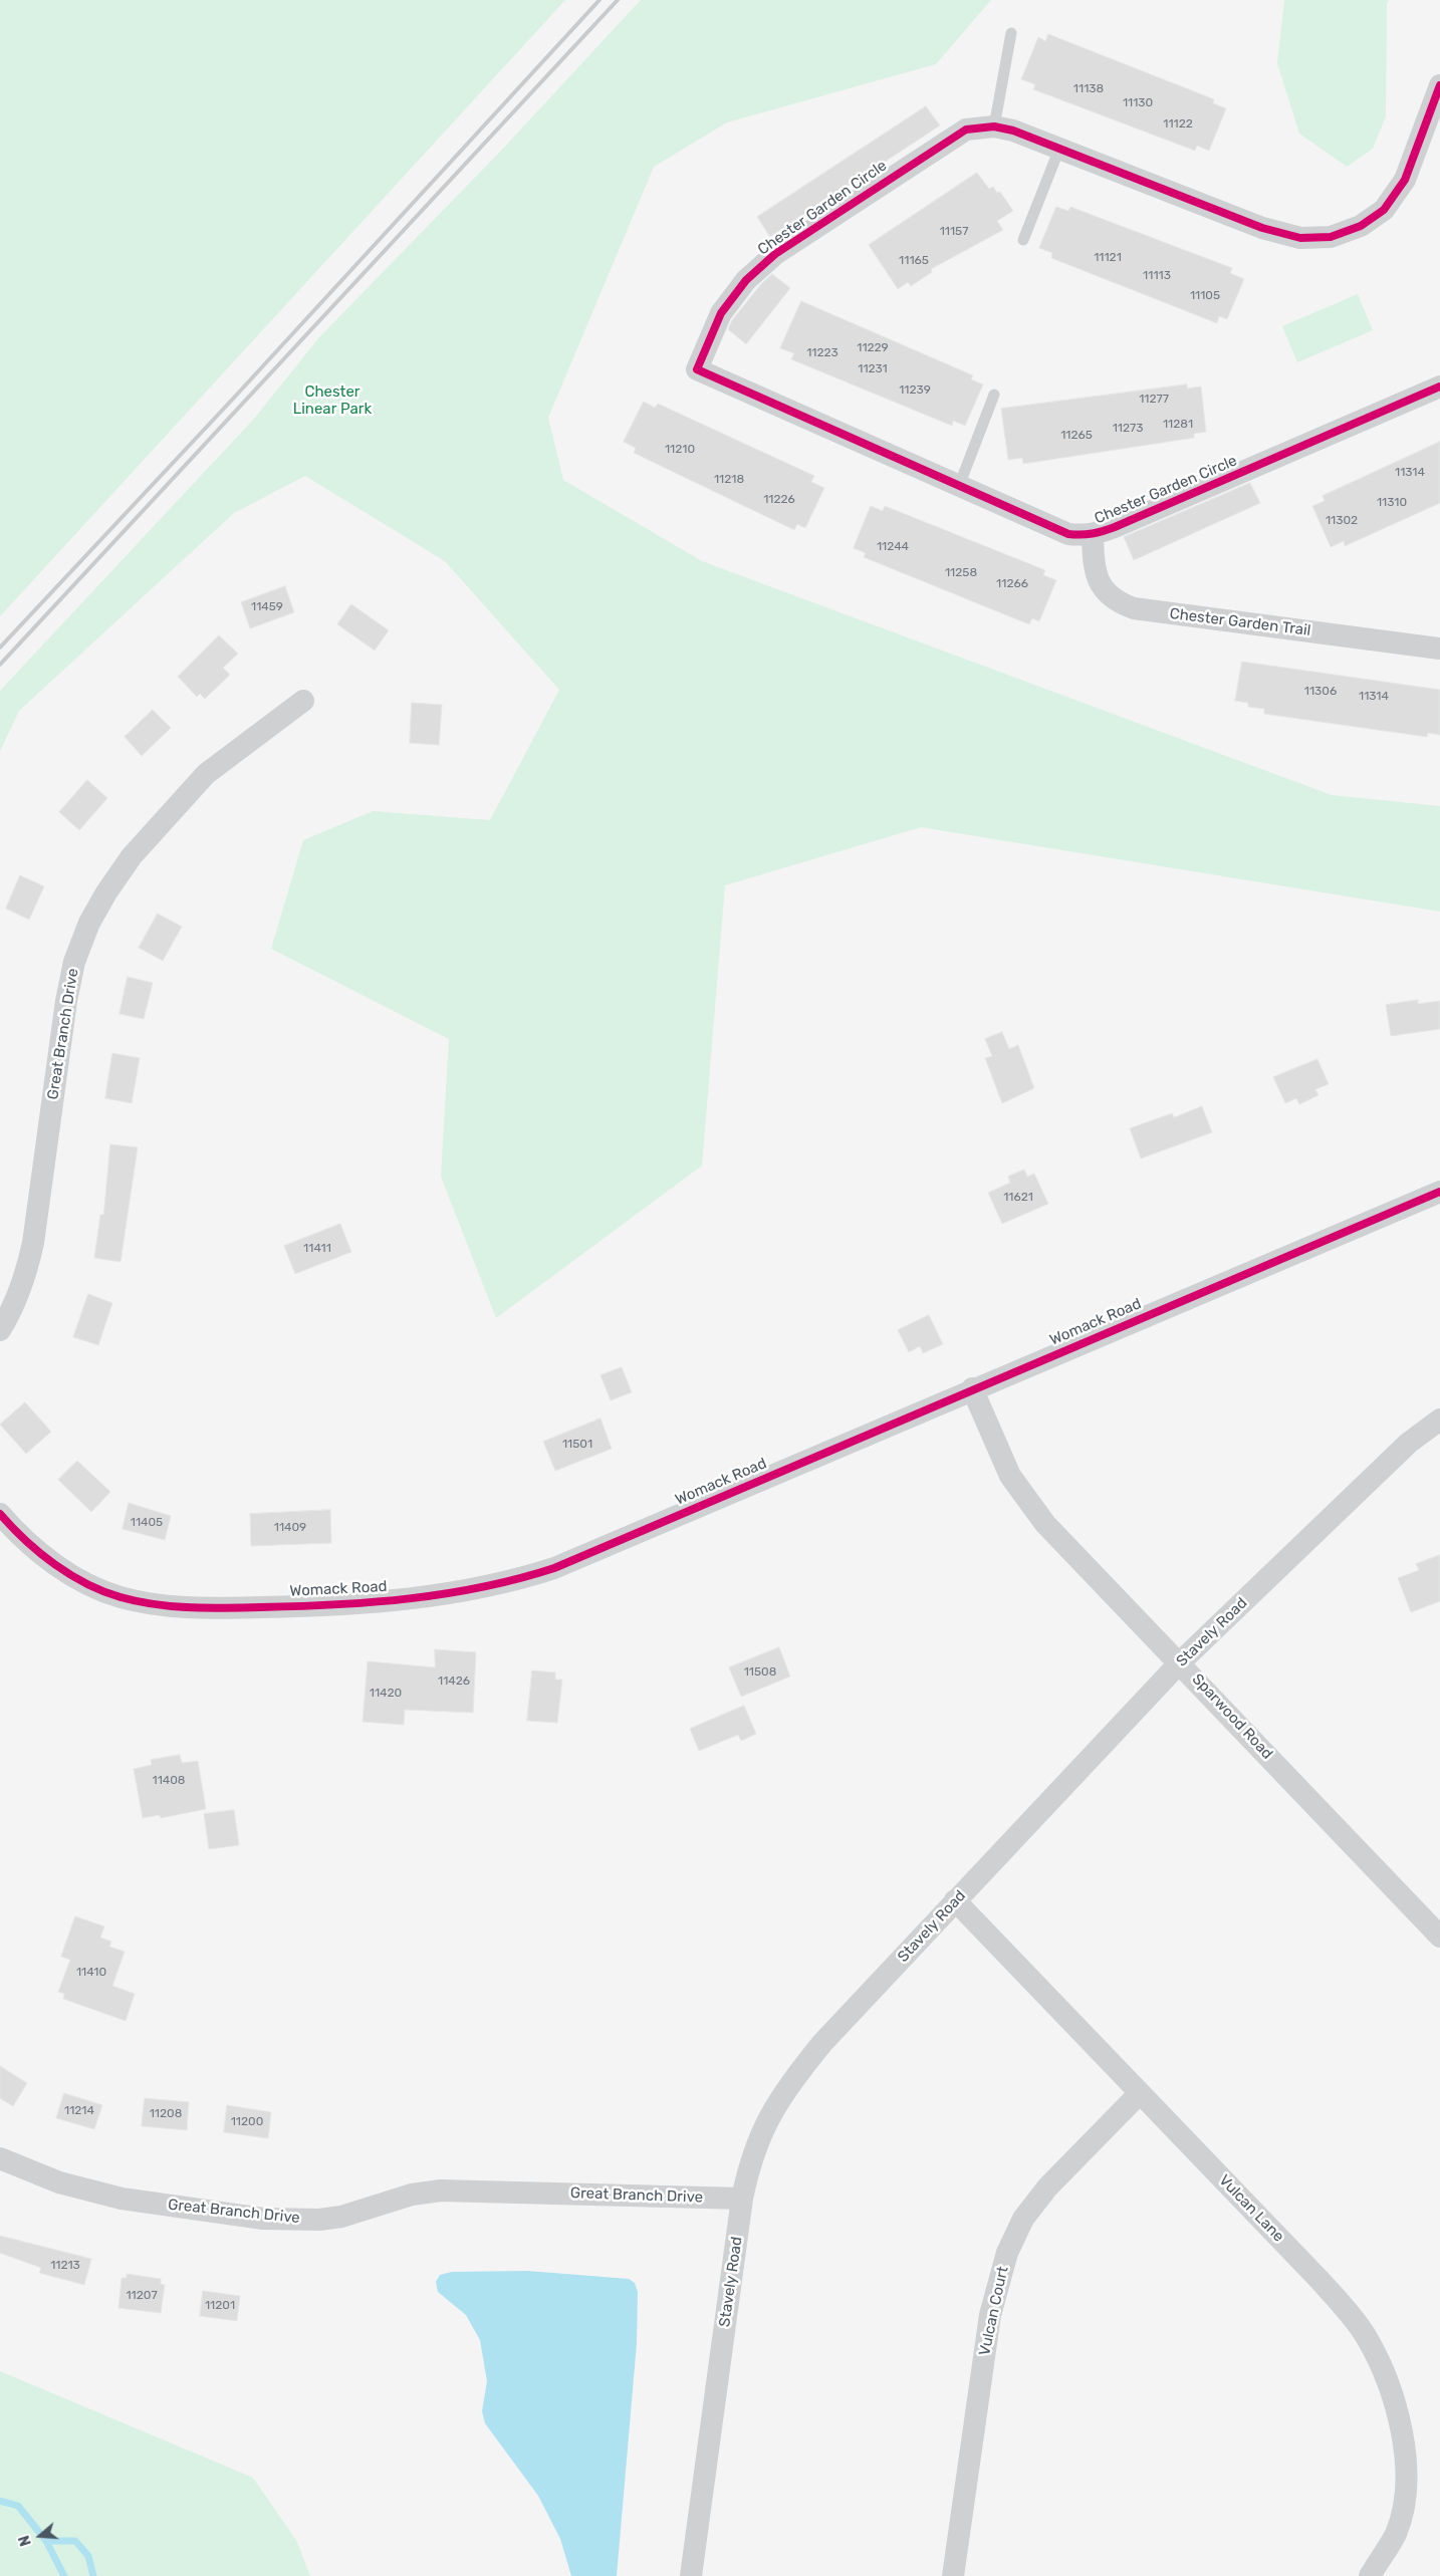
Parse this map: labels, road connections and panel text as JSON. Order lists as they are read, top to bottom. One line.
{"streets":{"street":["Chester Garden Circle","Chester Garden Trail","Great Branch Drive","Womack Road","Stavely Road","Sparwood Road","Vulcan Lane","Vulcan Court"]},"crossings":[["Chester Garden Circle","Chester Garden Trail"],["Great Branch Drive","Stavely Road"],["Womack Road","Sparwood Road"],["Stavely Road","Sparwood Road"],["Stavely Road","Vulcan Lane"],["Vulcan Lane","Vulcan Court"]],"parks":["Chester Linear Park"],"house_numbers":["11138","11130","11122","11157","11121","11165","11113","11105","11229","11223","11231","11239","11277","11281","11273","11265","11210","11314","11218","11226","11310","11302","11244","11258","11266","11459","11306","11314","11621","11411","11501","11405","11409","11508","11426","11420","11408","11410","11214","11208","11200","11213","11207","11201"],"north":"left"}
